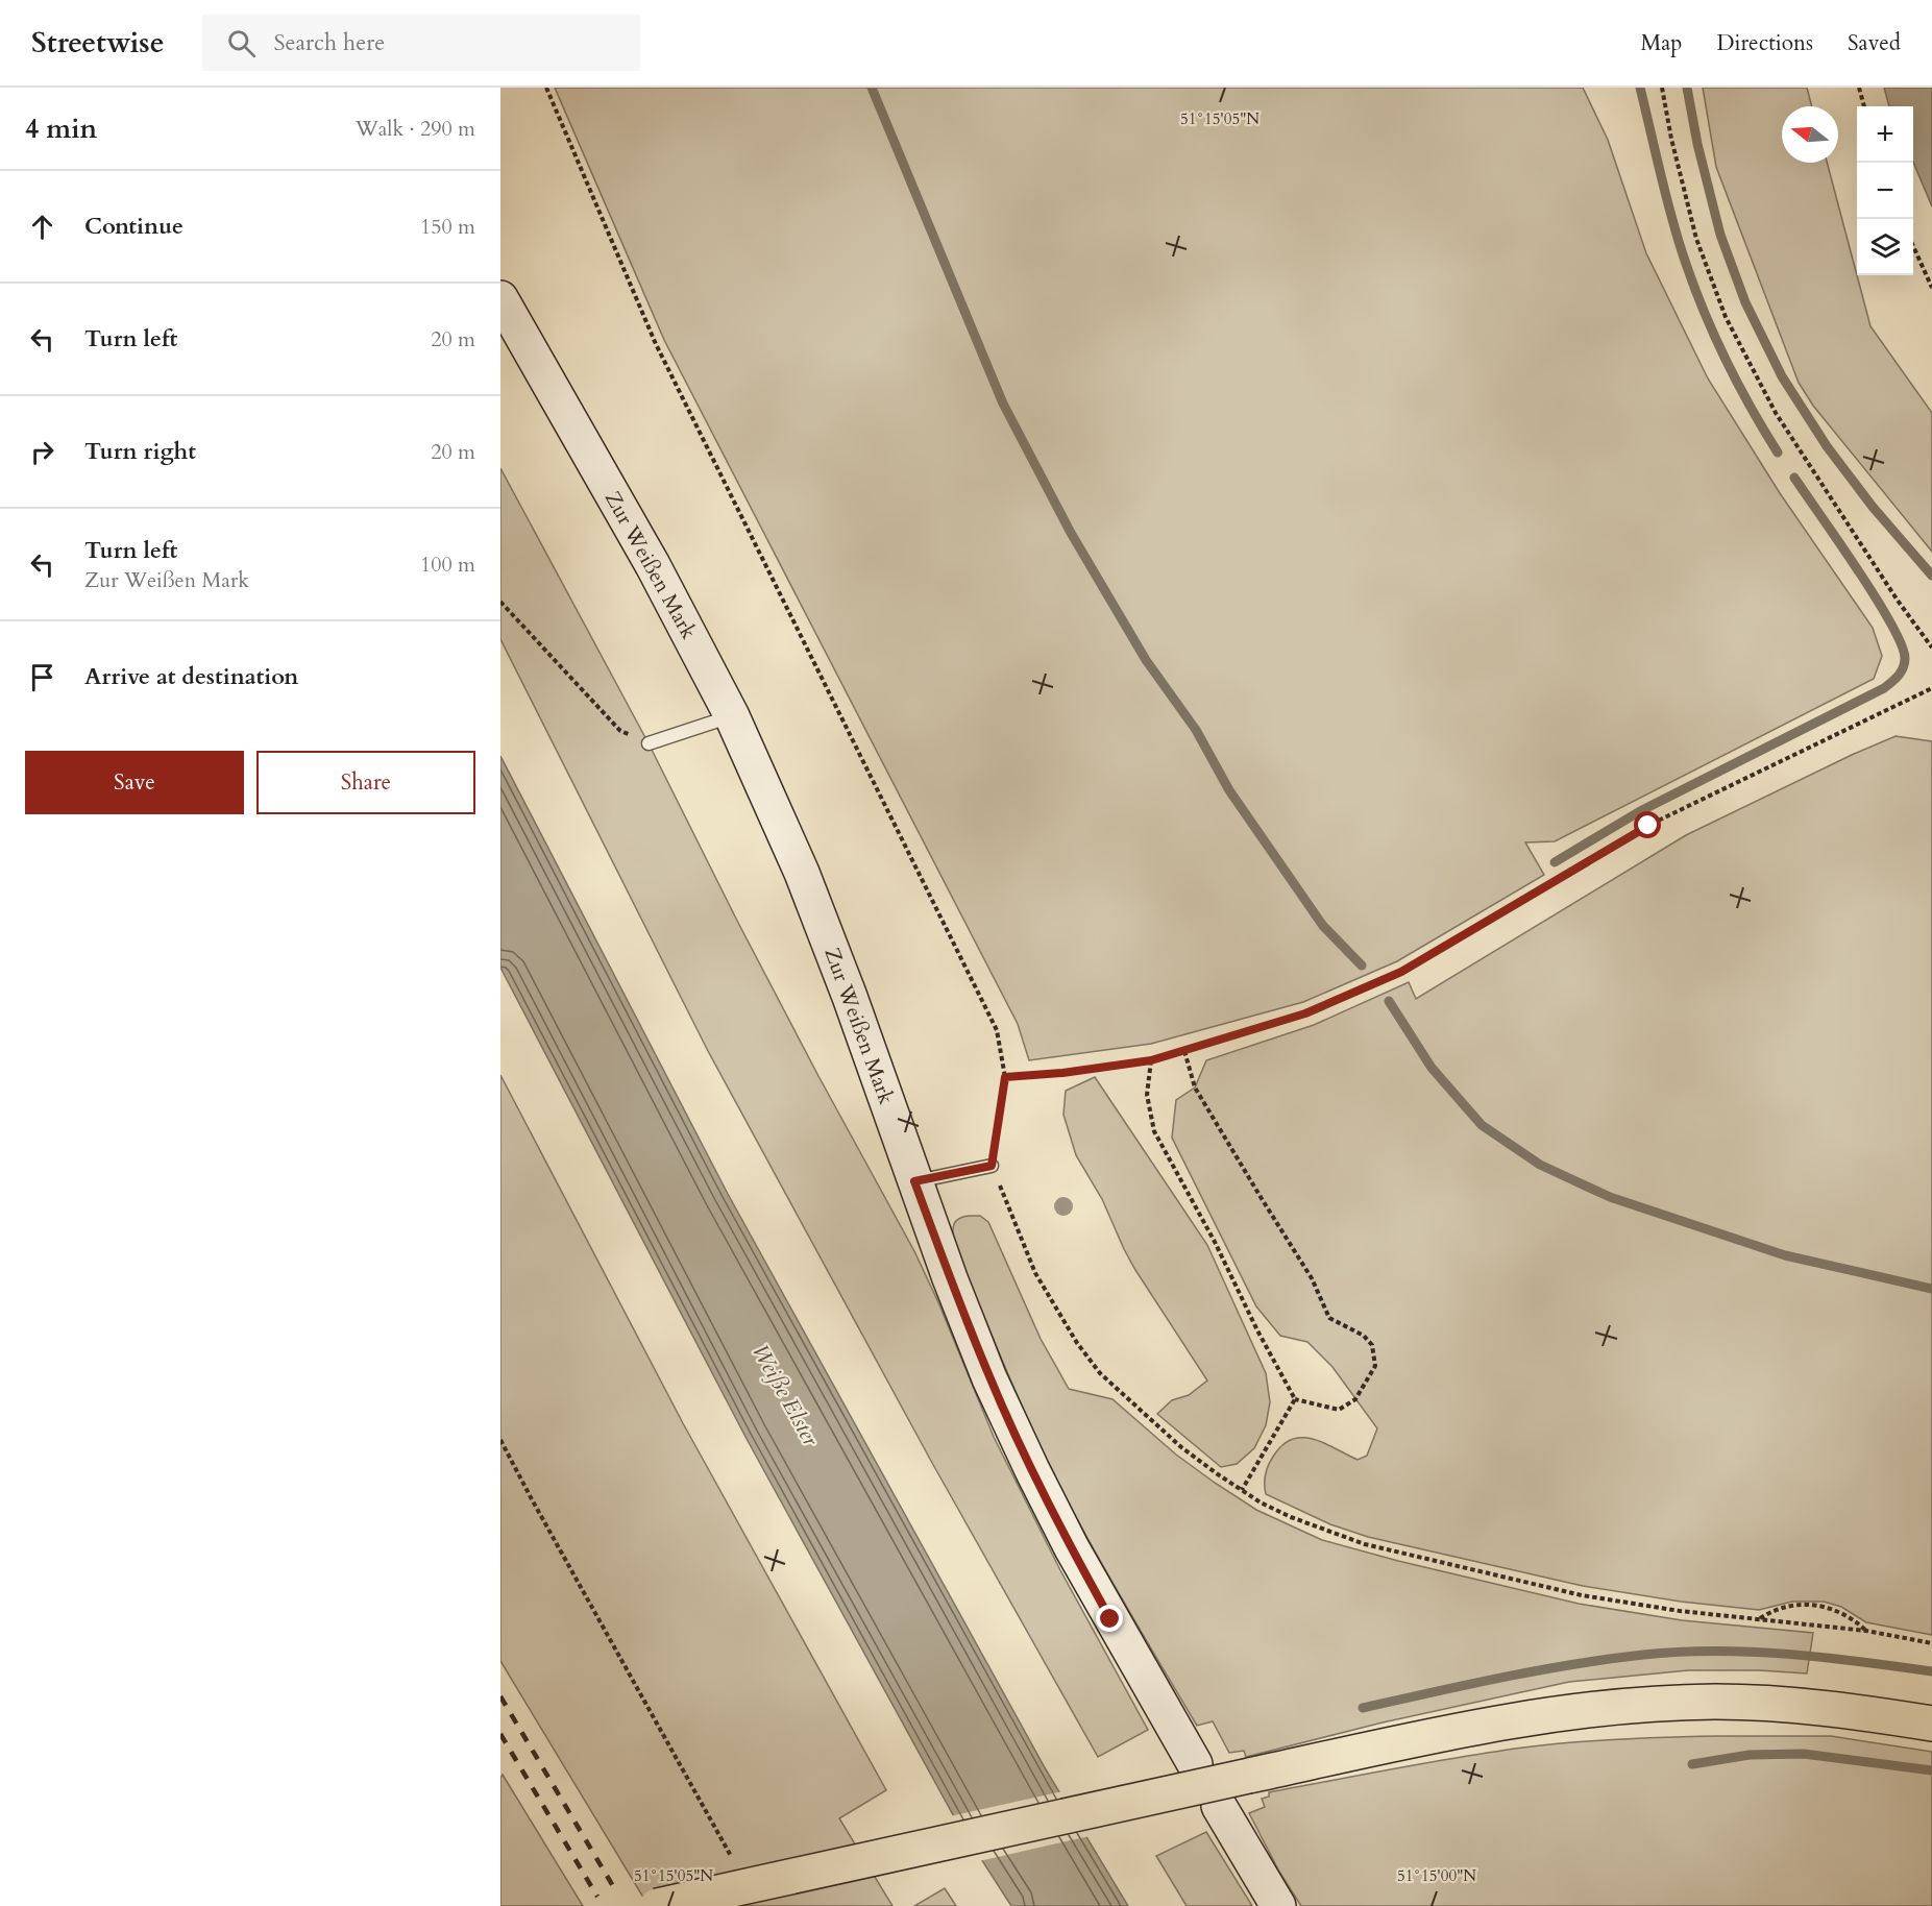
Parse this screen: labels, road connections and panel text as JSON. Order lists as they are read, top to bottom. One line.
{"streets":{"main road":["Zur Weißen Mark"]},"water":["Weiße Elster"],"north":"left","page":{"header":"Streetwise","search":"Search here","nav":["Map","Directions","Saved"],"heading":["4 min","Walk · 290 m"],"map_buttons":["+","−"],"list":[["Continue","150 m"],["Turn left","20 m"],["Turn right","20 m"],["Turn left","Zur Weißen Mark","100 m"],"Arrive at destination"],"buttons":["Save","Share"]},"coordinates":["51°15'05\"N","51°15'00\"N"]}
